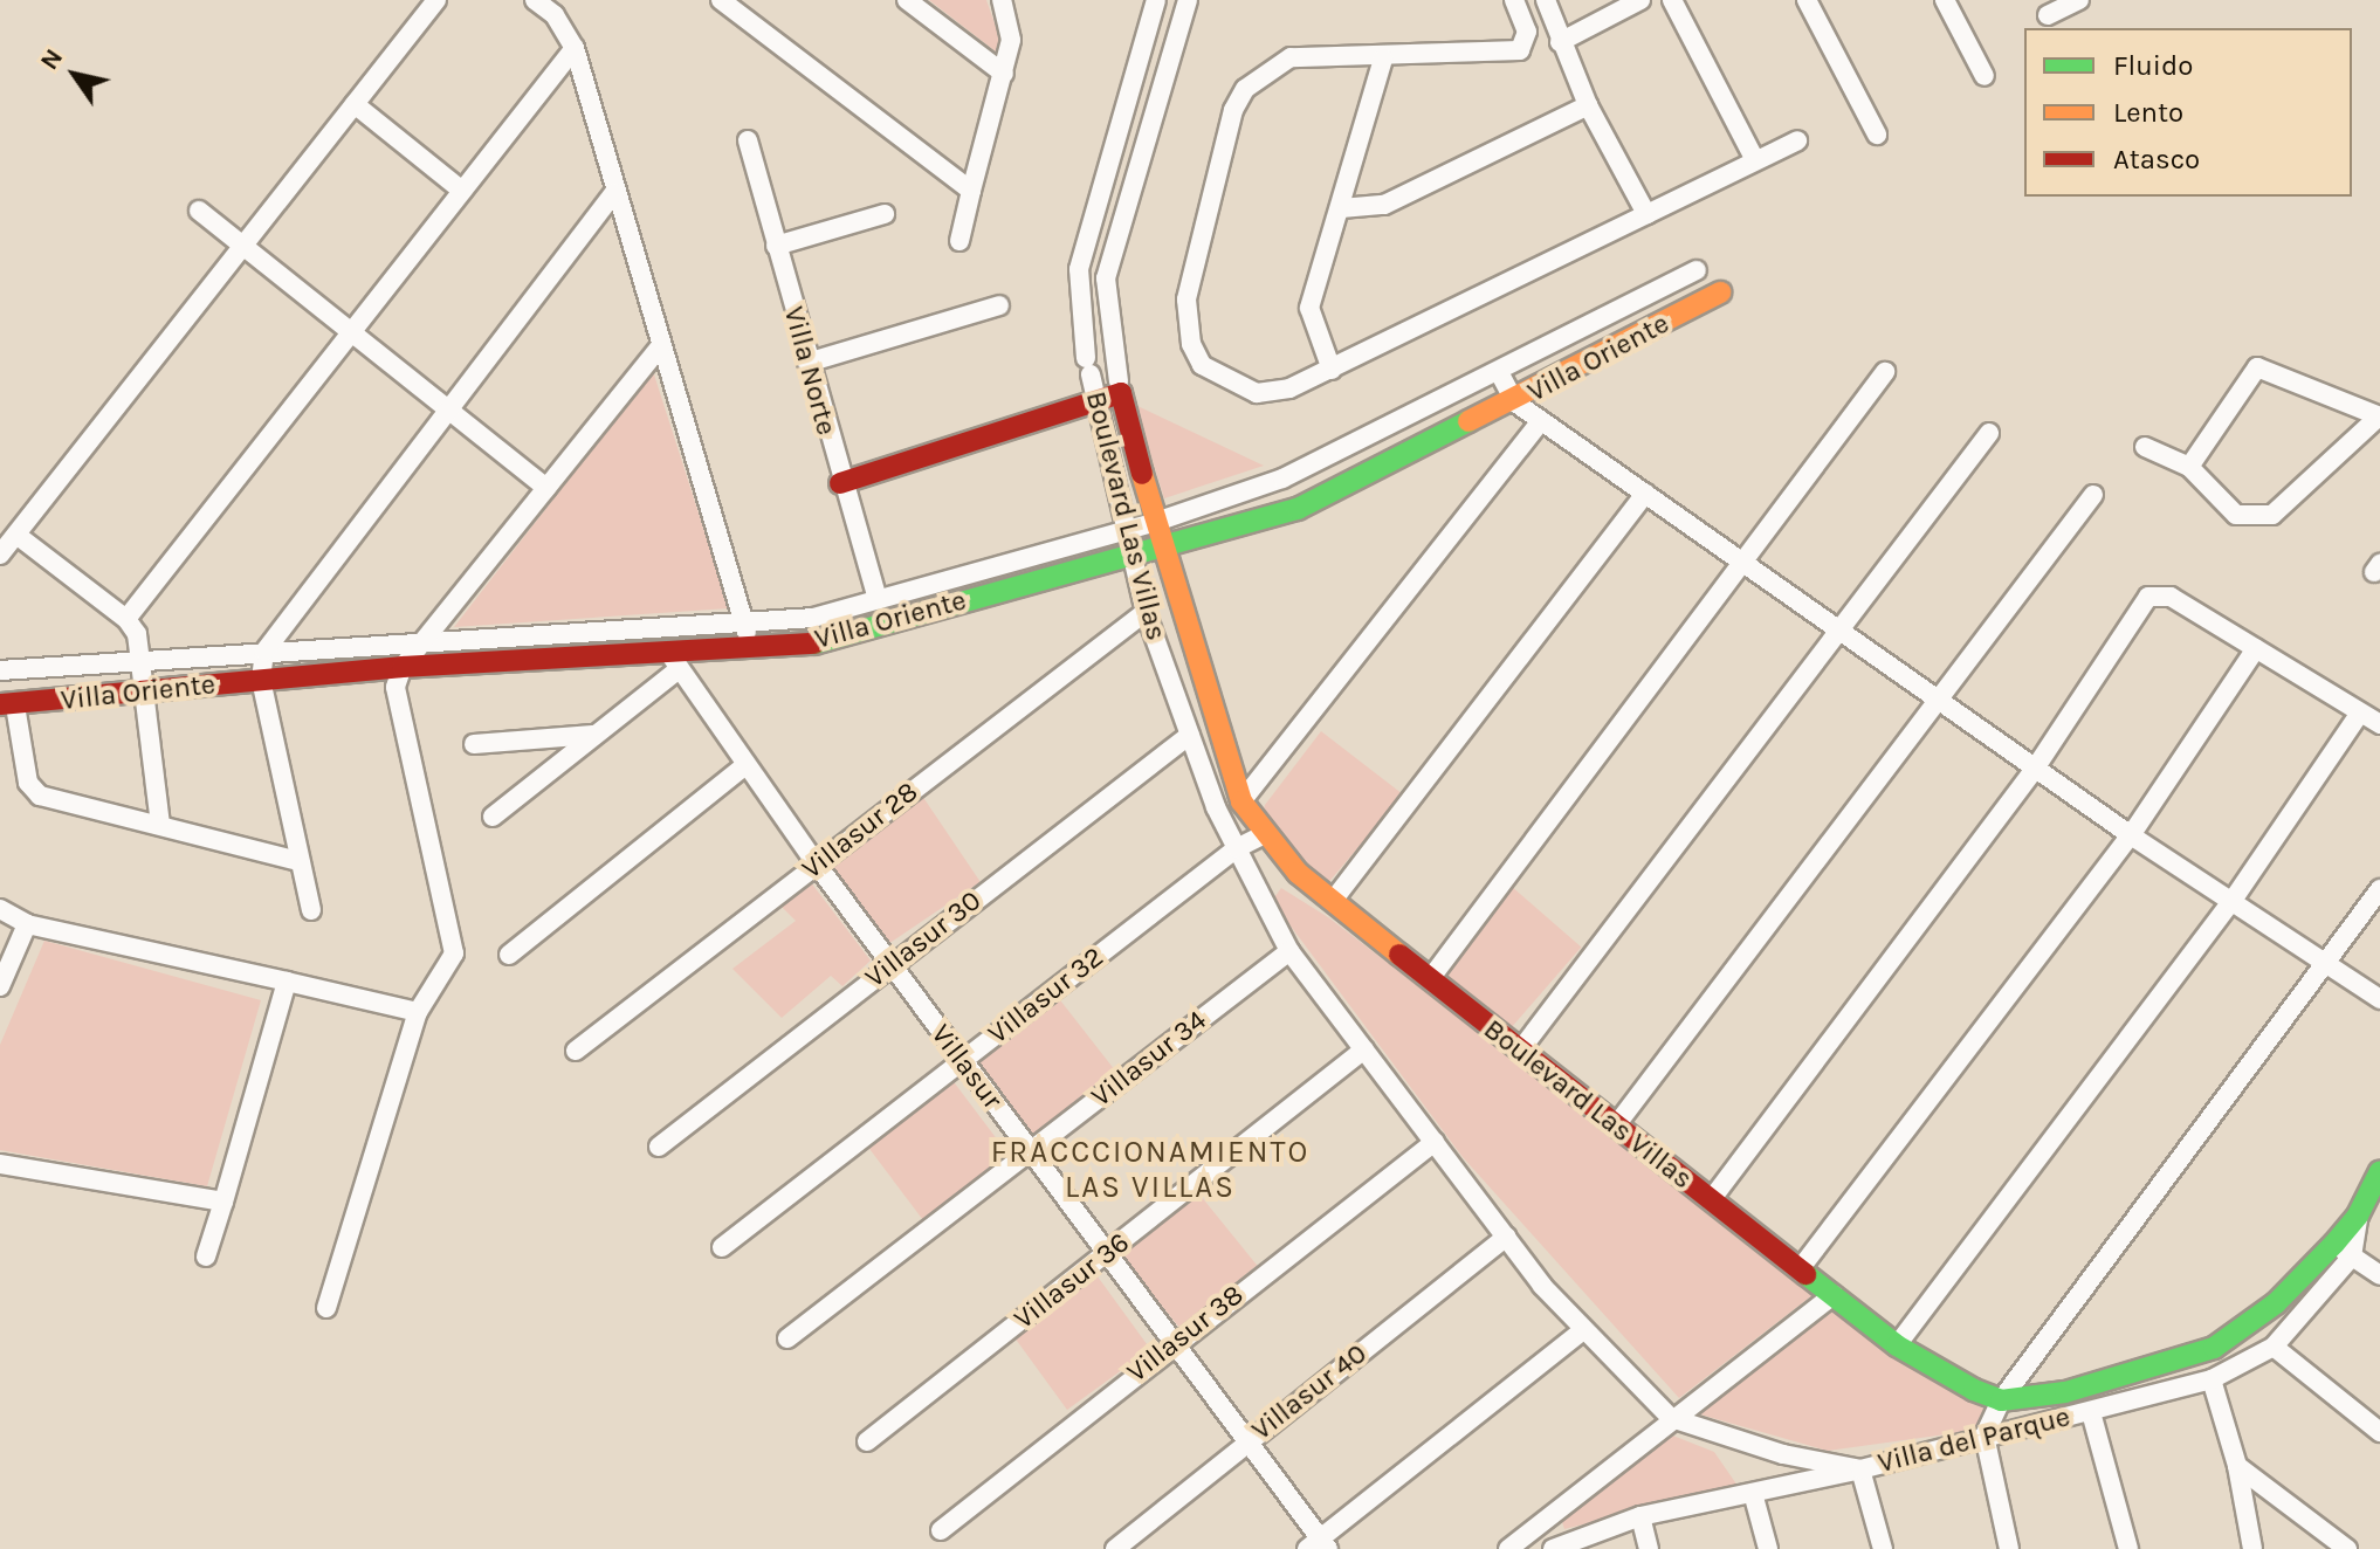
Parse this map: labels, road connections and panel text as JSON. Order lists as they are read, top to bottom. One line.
{"streets":{"street":["Villa Oriente","Villa Norte","Boulevard Las Villas","Villasur 28","Villasur 30","Villasur 32","Villasur 34","Villasur","Villasur 36","Villasur 38","Villasur 40","Villa del Parque"]},"crossings":[["Villa Oriente","Villa Norte"],["Villa Oriente","Boulevard Las Villas"],["Villa Oriente","Villasur"],["Boulevard Las Villas","Villasur 28"],["Boulevard Las Villas","Villasur 30"],["Boulevard Las Villas","Villasur 32"],["Boulevard Las Villas","Villasur 34"],["Boulevard Las Villas","Villasur 36"],["Boulevard Las Villas","Villasur 38"],["Boulevard Las Villas","Villasur 40"],["Boulevard Las Villas","Villa del Parque"],["Villasur 28","Villasur"],["Villasur 30","Villasur"],["Villasur 32","Villasur"],["Villasur 34","Villasur"],["Villasur","Villasur 36"],["Villasur","Villasur 38"],["Villasur","Villasur 40"]],"districts":["FRACCCIONAMIENTO LAS VILLAS"],"legend":["Fluido","Lento","Atasco"],"north":"top left"}
